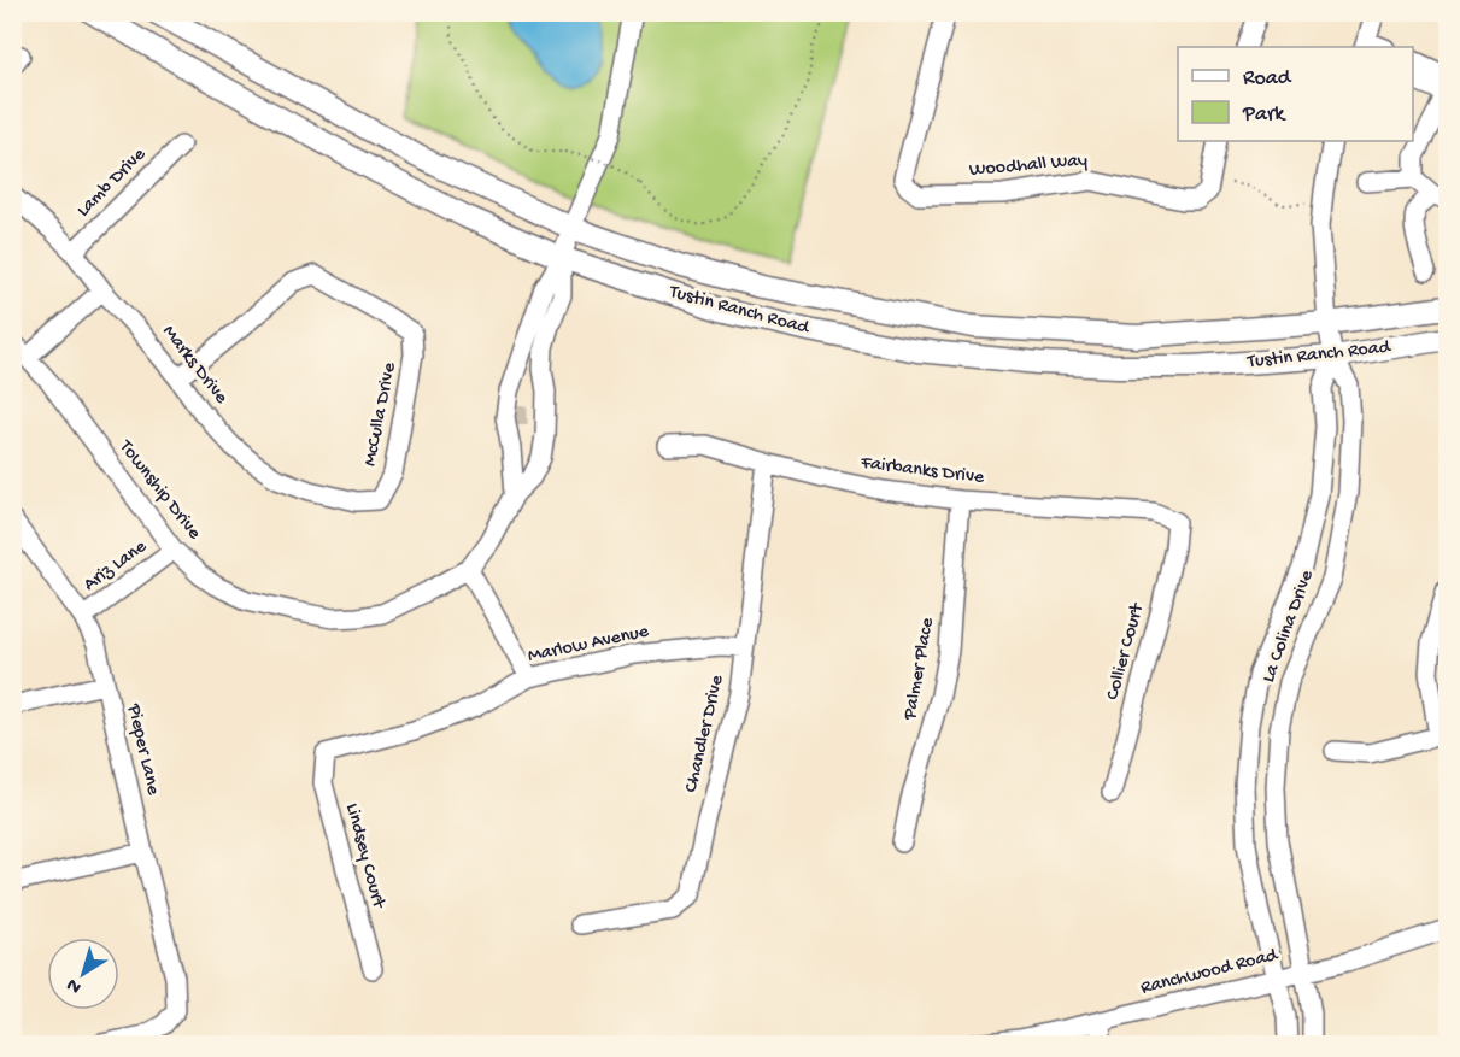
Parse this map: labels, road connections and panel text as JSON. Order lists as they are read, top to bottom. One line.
{"streets":{"main road":["Tustin Ranch Road"],"street":["Woodhall Way","Lamb Drive","Marks Drive","McCulla Drive","Fairbanks Drive","Township Drive","Ariz Lane","La Colina Drive","Marlow Avenue","Collier Court","Palmer Place","Chandler Drive","Pieper Lane","Lindsey Court","Ranchwood Road"]},"crossings":[["Lamb Drive","Marks Drive"],["Tustin Ranch Road","Township Drive"],["Tustin Ranch Road","La Colina Drive"],["Marks Drive","McCulla Drive"],["Fairbanks Drive","Collier Court"],["Fairbanks Drive","Palmer Place"],["Fairbanks Drive","Chandler Drive"],["Township Drive","Ariz Lane"],["Ariz Lane","Pieper Lane"],["La Colina Drive","Ranchwood Road"],["Marlow Avenue","Chandler Drive"],["Marlow Avenue","Lindsey Court"]],"legend":["Road","Park"],"north":"bottom left"}
